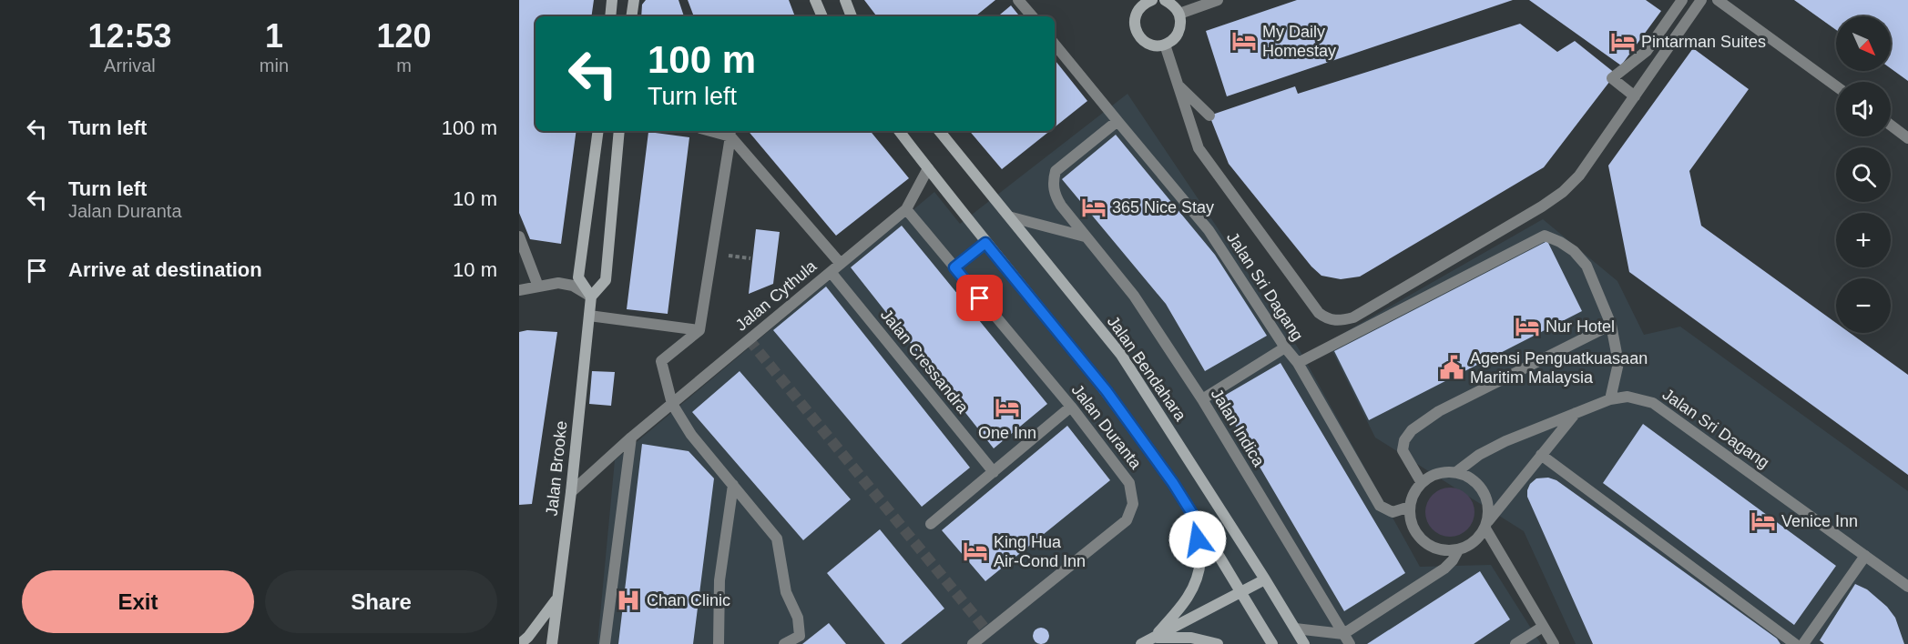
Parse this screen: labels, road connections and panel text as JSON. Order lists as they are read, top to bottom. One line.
{"streets":{"street":["Jalan Sri Dagang","Jalan Cythula","Jalan Cressandra","Jalan Bendahara","Jalan Duranta","Jalan Indica","Jalan Brooke"]},"crossings":[["Jalan Cythula","Jalan Cressandra"],["Jalan Cythula","Jalan Duranta"],["Jalan Cythula","Jalan Brooke"]],"places":{"hotel":["My Daily Homestay","Pintarman Suites","365 Nice Stay","Nur Hotel","One Inn","Venice Inn","King Hua Air-Cond Inn"],"public building":["Agensi Penguatkuasaan Maritim Malaysia"],"hospital":["Chan Clinic"]},"north":"bottom right","page":{"eta":["12:53","Arrival","1","min","120","m"],"map_buttons":["+","−"],"turn":["100 m","Turn left"],"list":[{"name":"Turn left","value":"100 m"},{"name":"Turn left","note":"Jalan Duranta","value":"10 m"},{"name":"Arrive at destination","value":"10 m"}],"buttons":["Exit","Share"]}}
